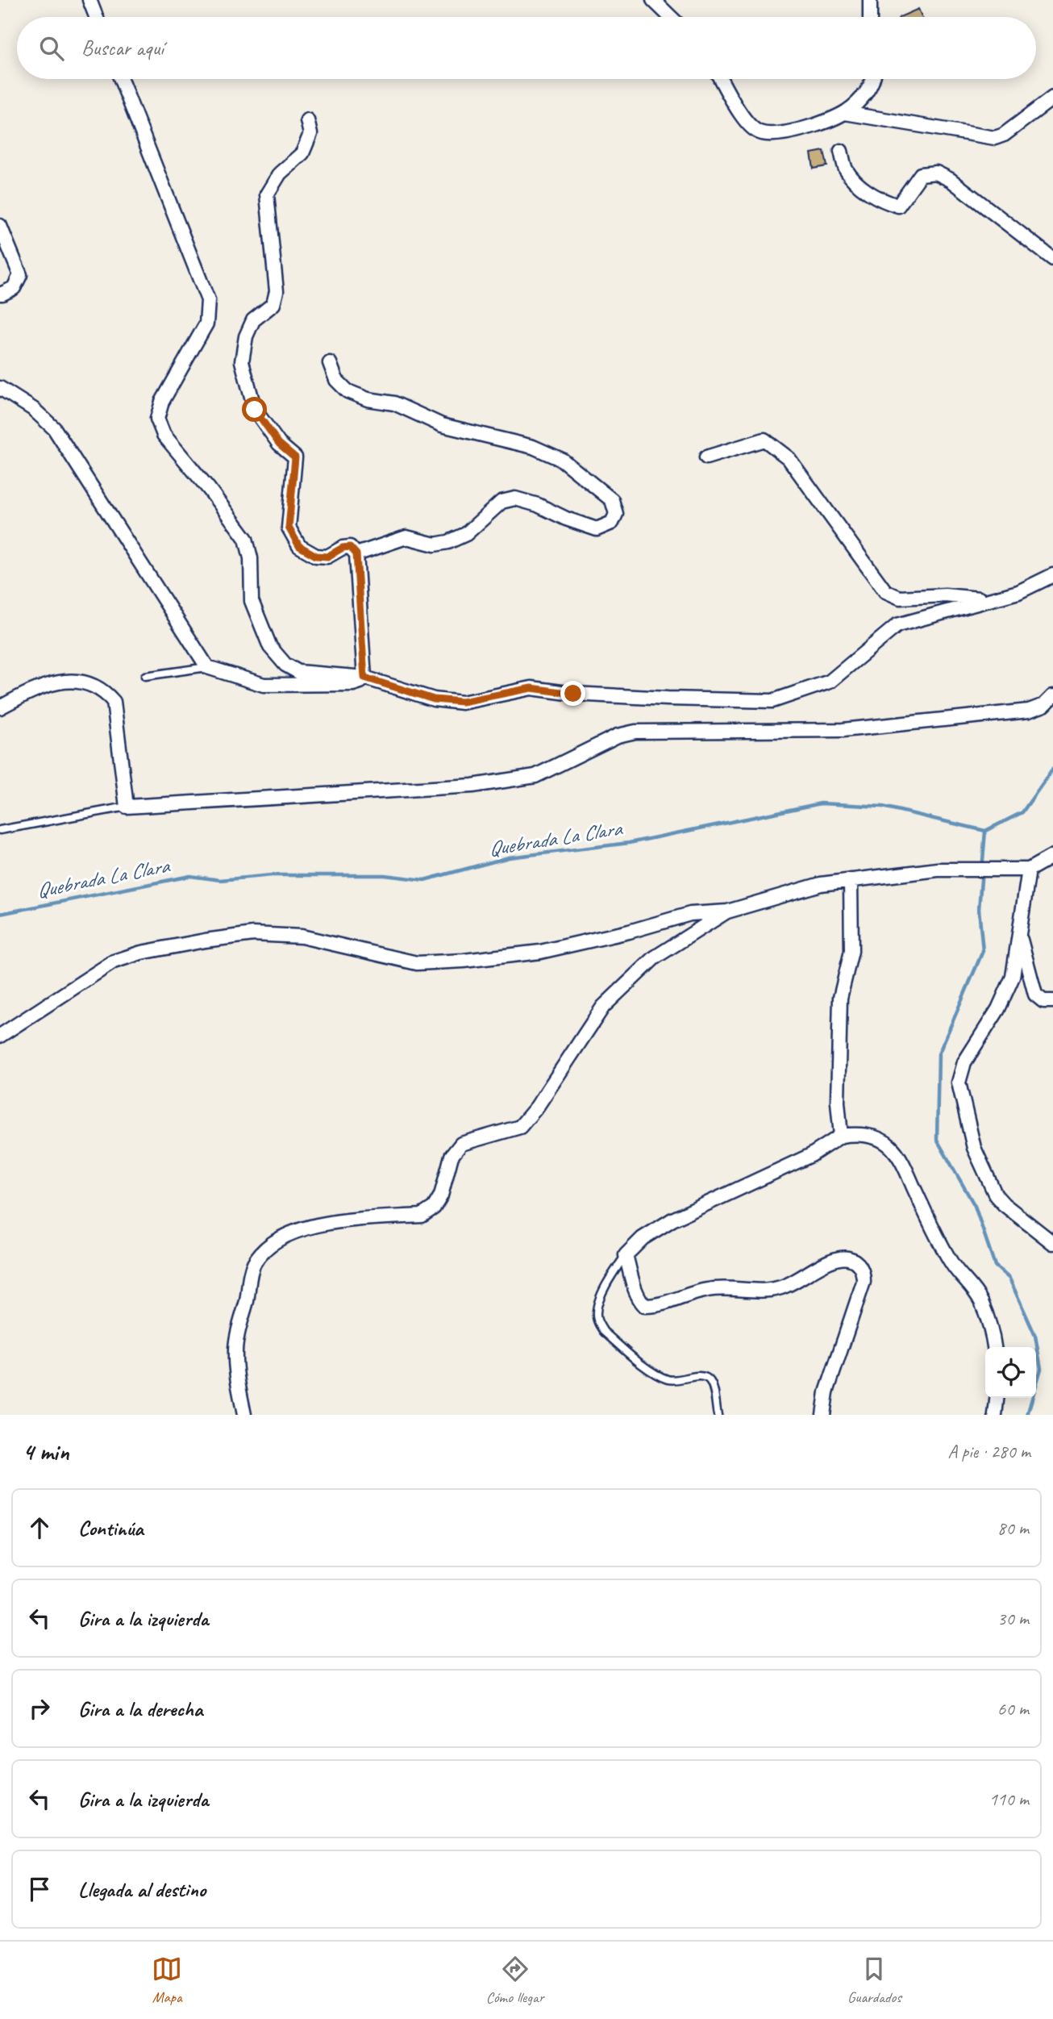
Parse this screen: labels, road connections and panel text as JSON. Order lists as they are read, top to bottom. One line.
{"water":["Quebrada La Clara"],"page":{"search":"Buscar aquí","heading":["4 min","A pie · 280 m"],"list":[["Continúa","80 m"],["Gira a la izquierda","30 m"],["Gira a la derecha","60 m"],["Gira a la izquierda","110 m"],"Llegada al destino"],"nav":["Mapa","Cómo llegar","Guardados"]}}
